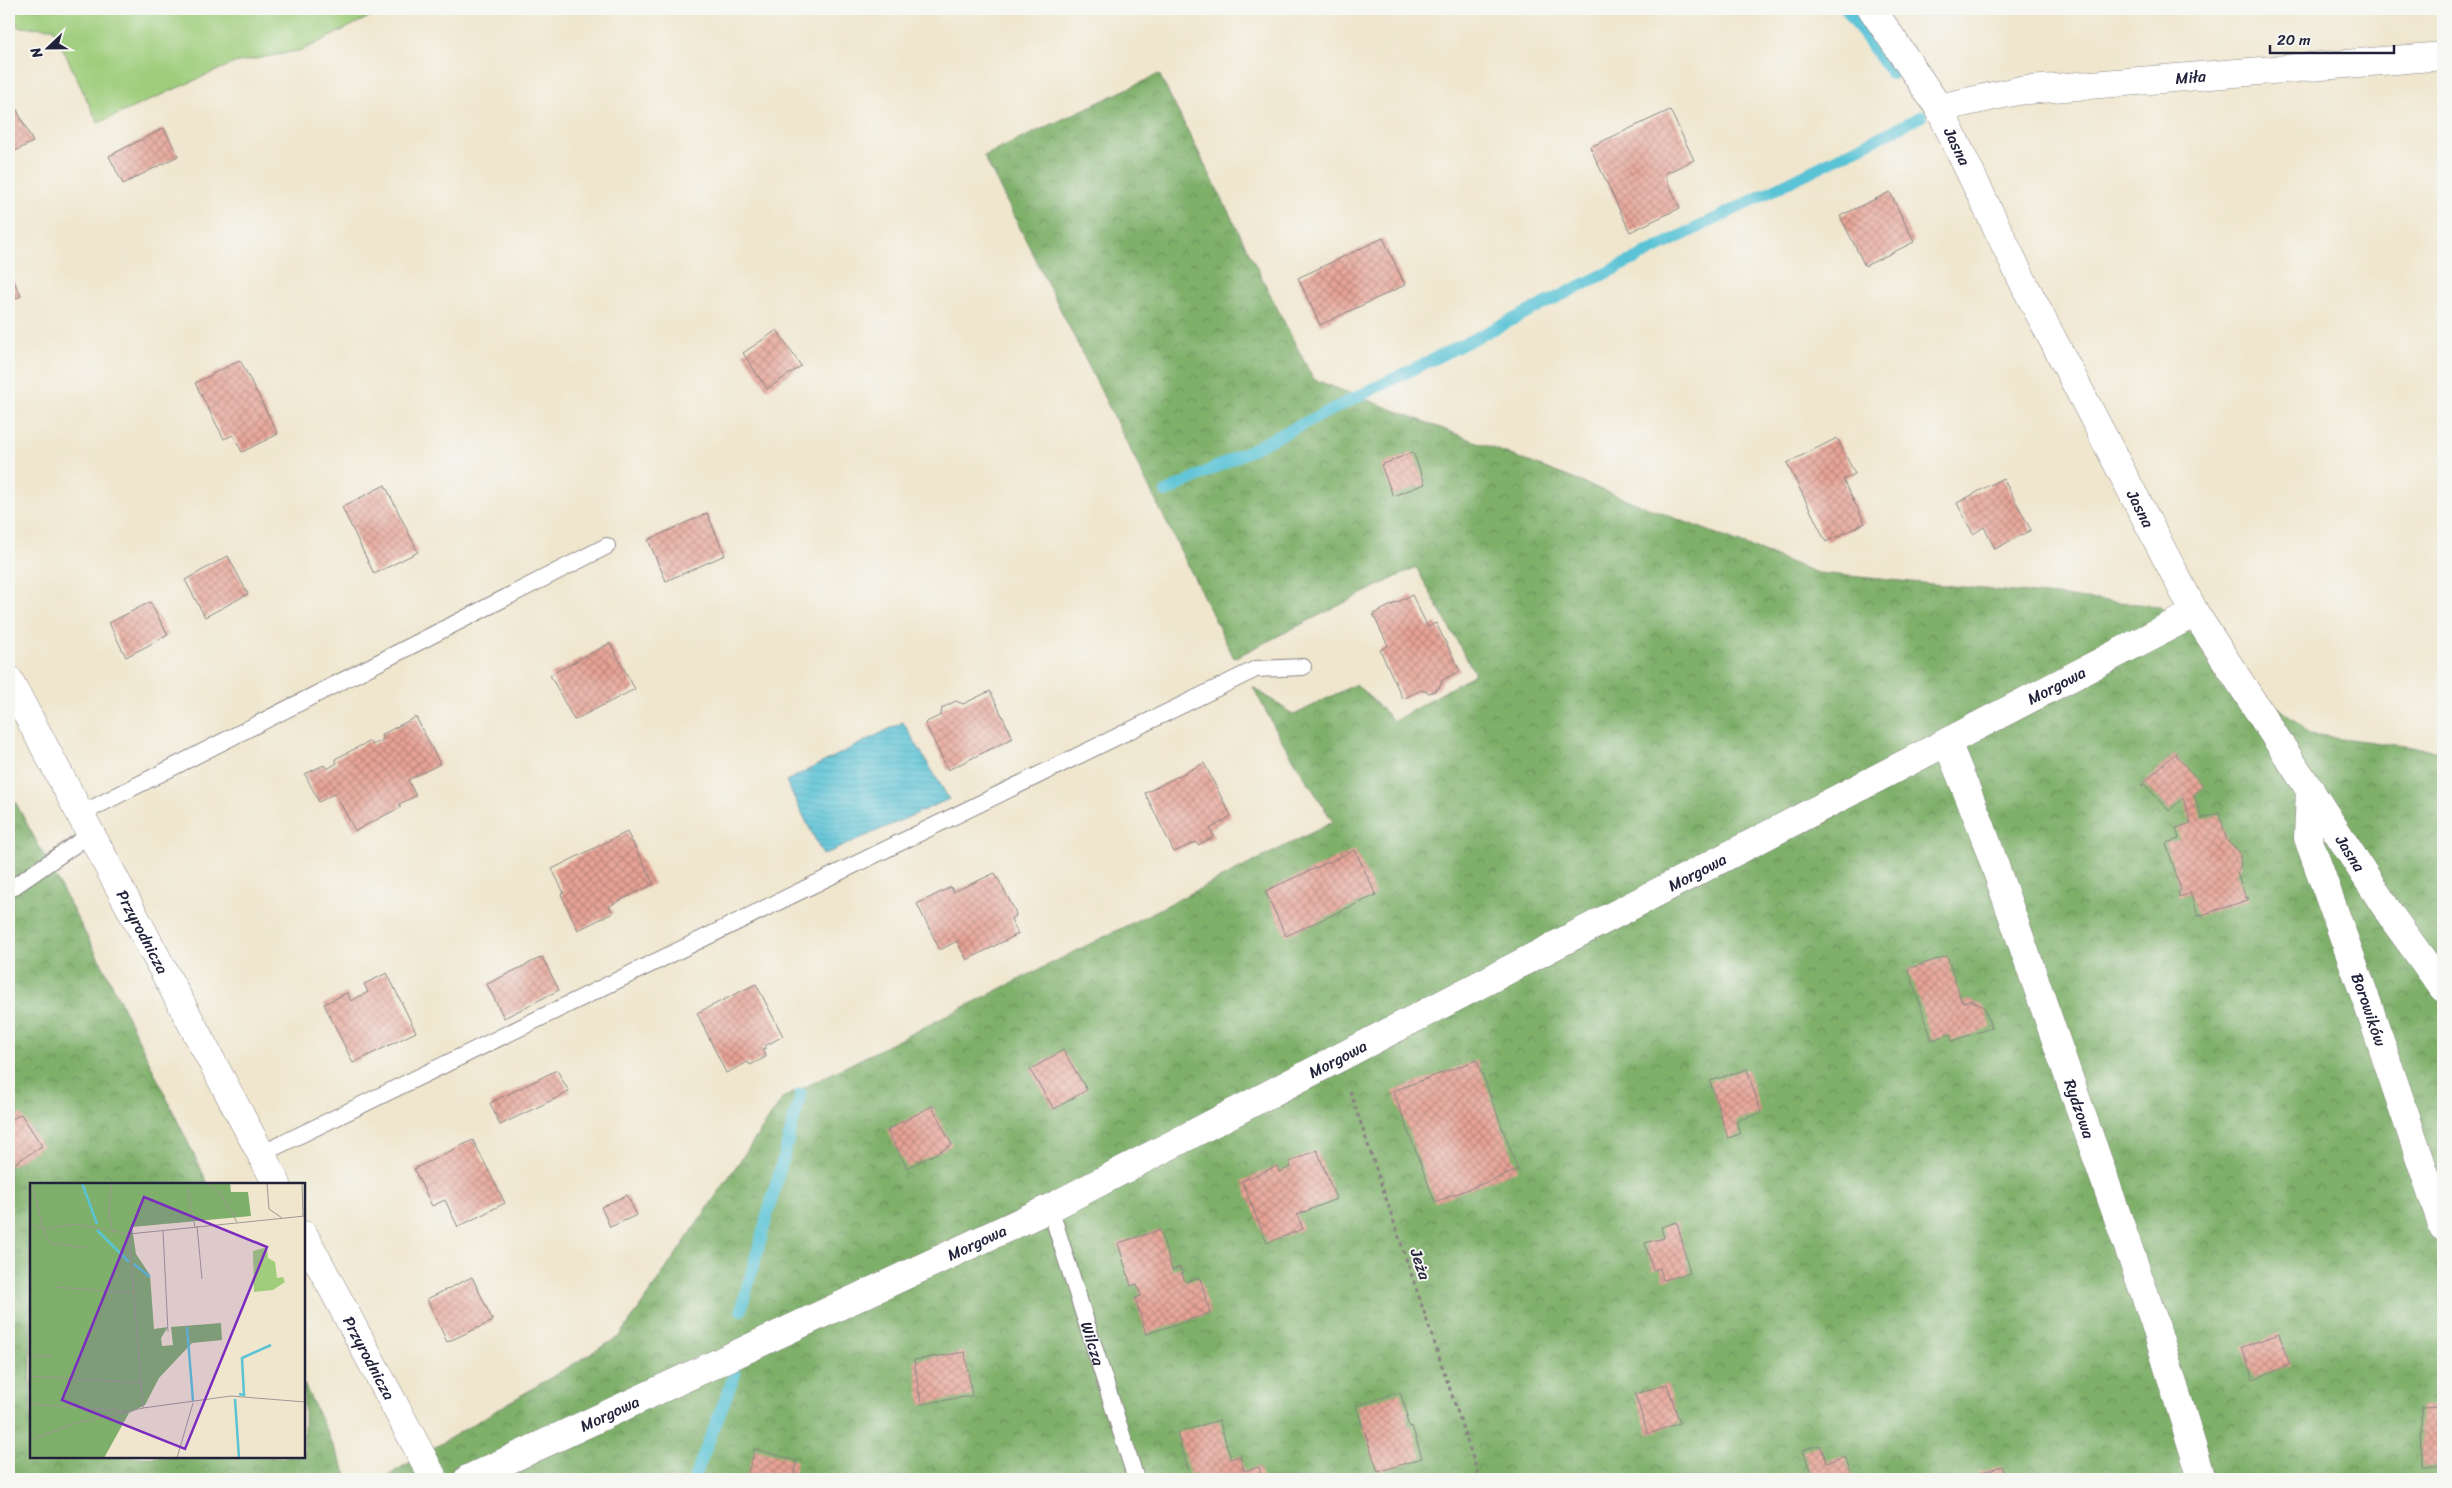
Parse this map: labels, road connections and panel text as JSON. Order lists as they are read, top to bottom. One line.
{"streets":{"street":["Miła","Jasna","Morgowa","Przyrodnicza","Borowików","Rydzowa"],"lane":["Wilcza"],"path":["Jeża"]},"crossings":[["Miła","Jasna"],["Jasna","Morgowa"],["Jasna","Borowików"],["Morgowa","Rydzowa"],["Morgowa","Jeża"],["Morgowa","Wilcza"]],"scale_bar":"20 m","north":"left"}
